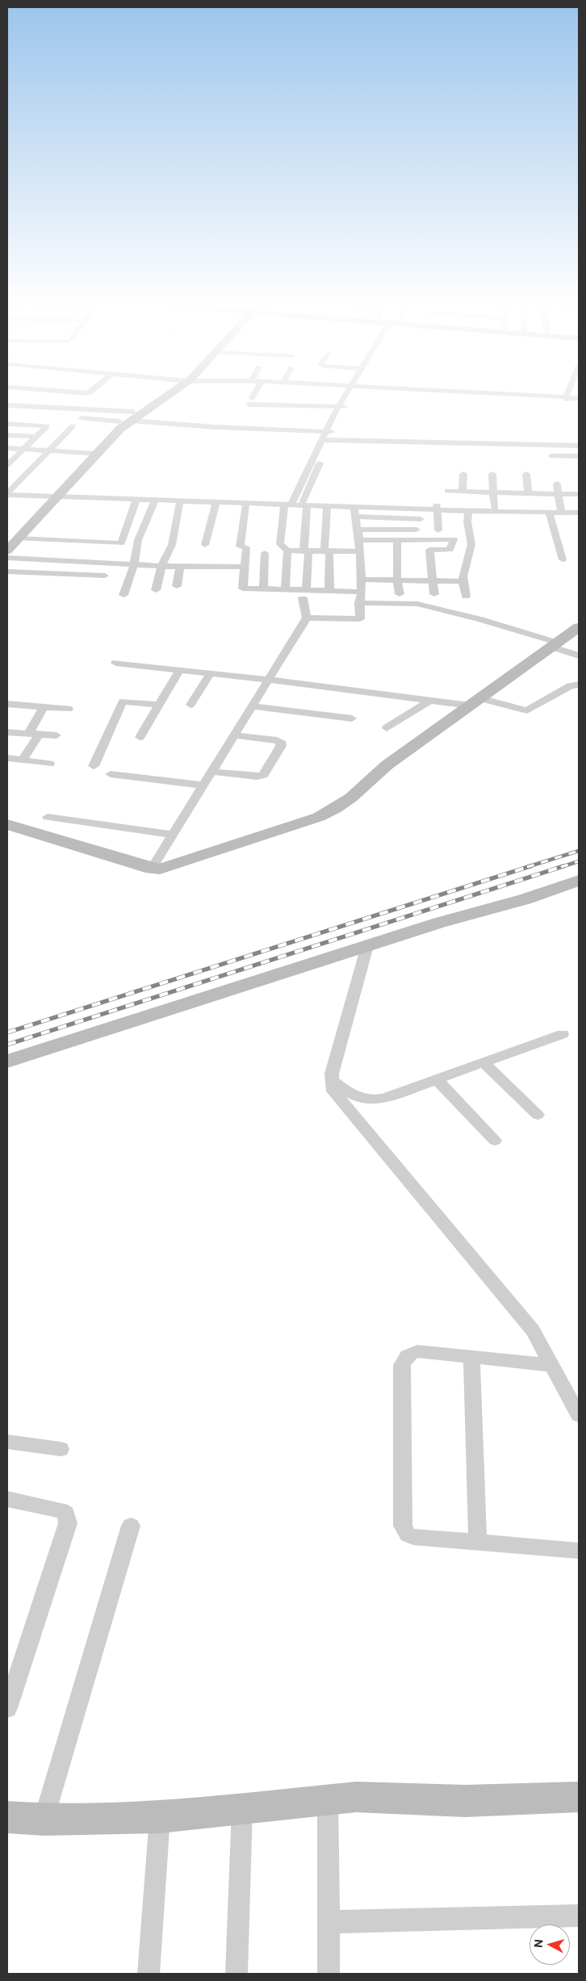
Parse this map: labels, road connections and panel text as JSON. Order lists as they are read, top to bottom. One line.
{"north":"left"}
